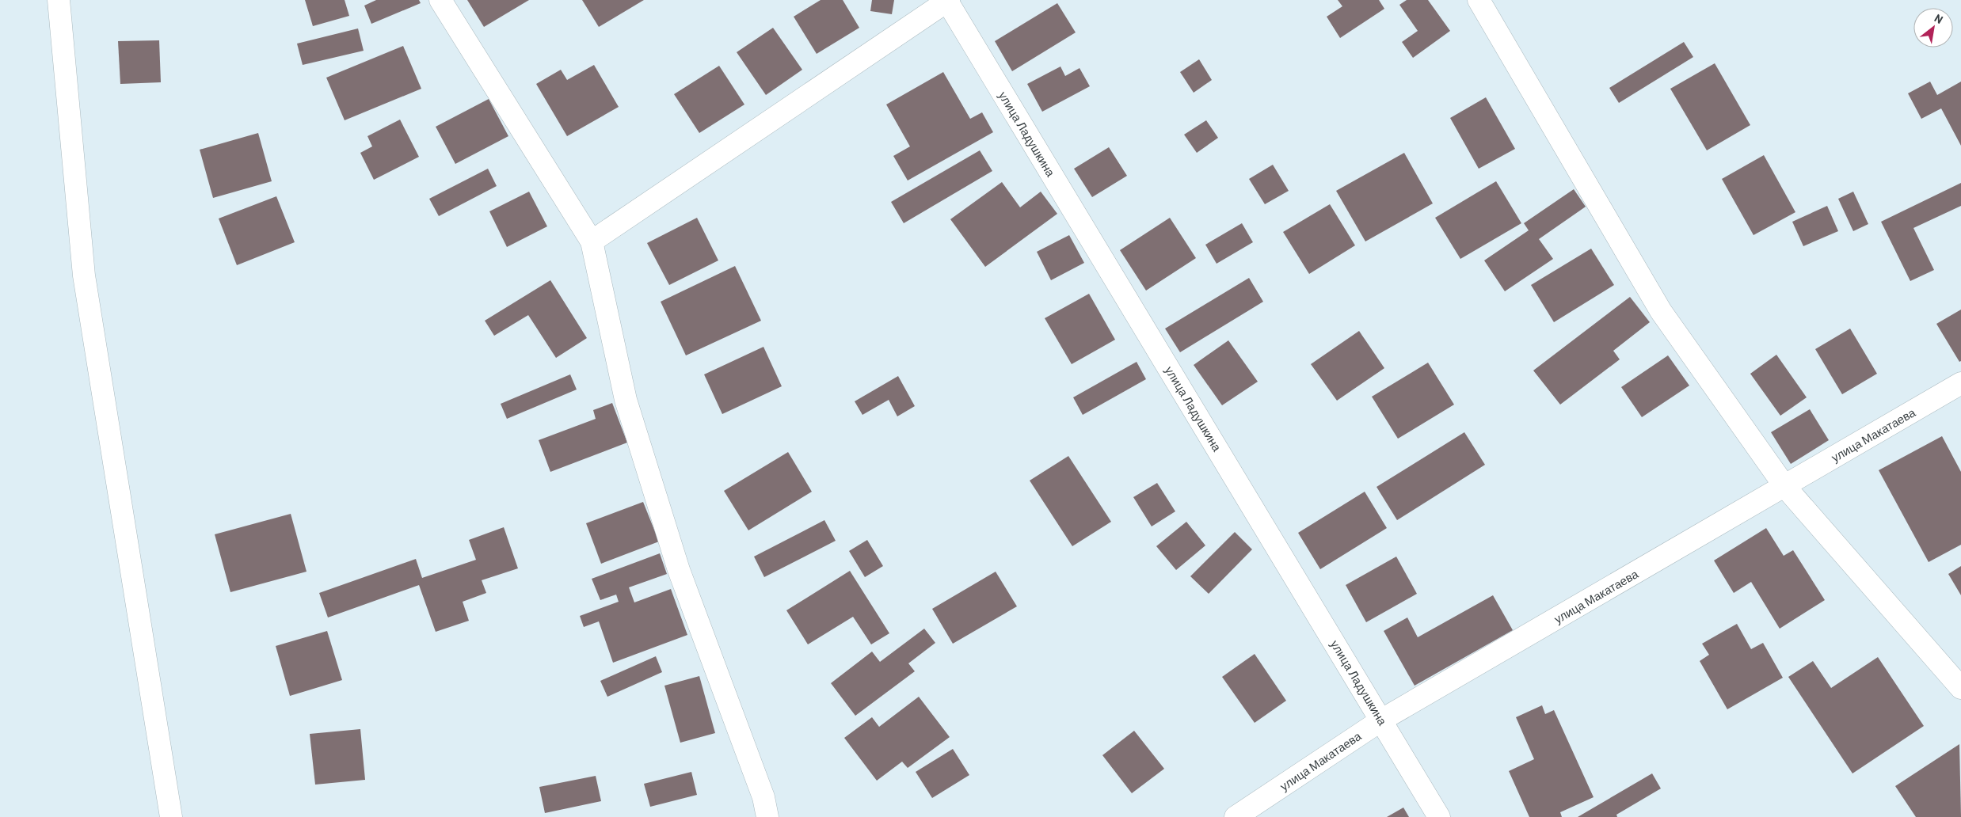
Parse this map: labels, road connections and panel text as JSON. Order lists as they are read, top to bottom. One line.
{"streets":{"street":["улица Ладушкина","улица Макатаева"]},"crossings":[["улица Ладушкина","улица Макатаева"]],"north":"top right"}
